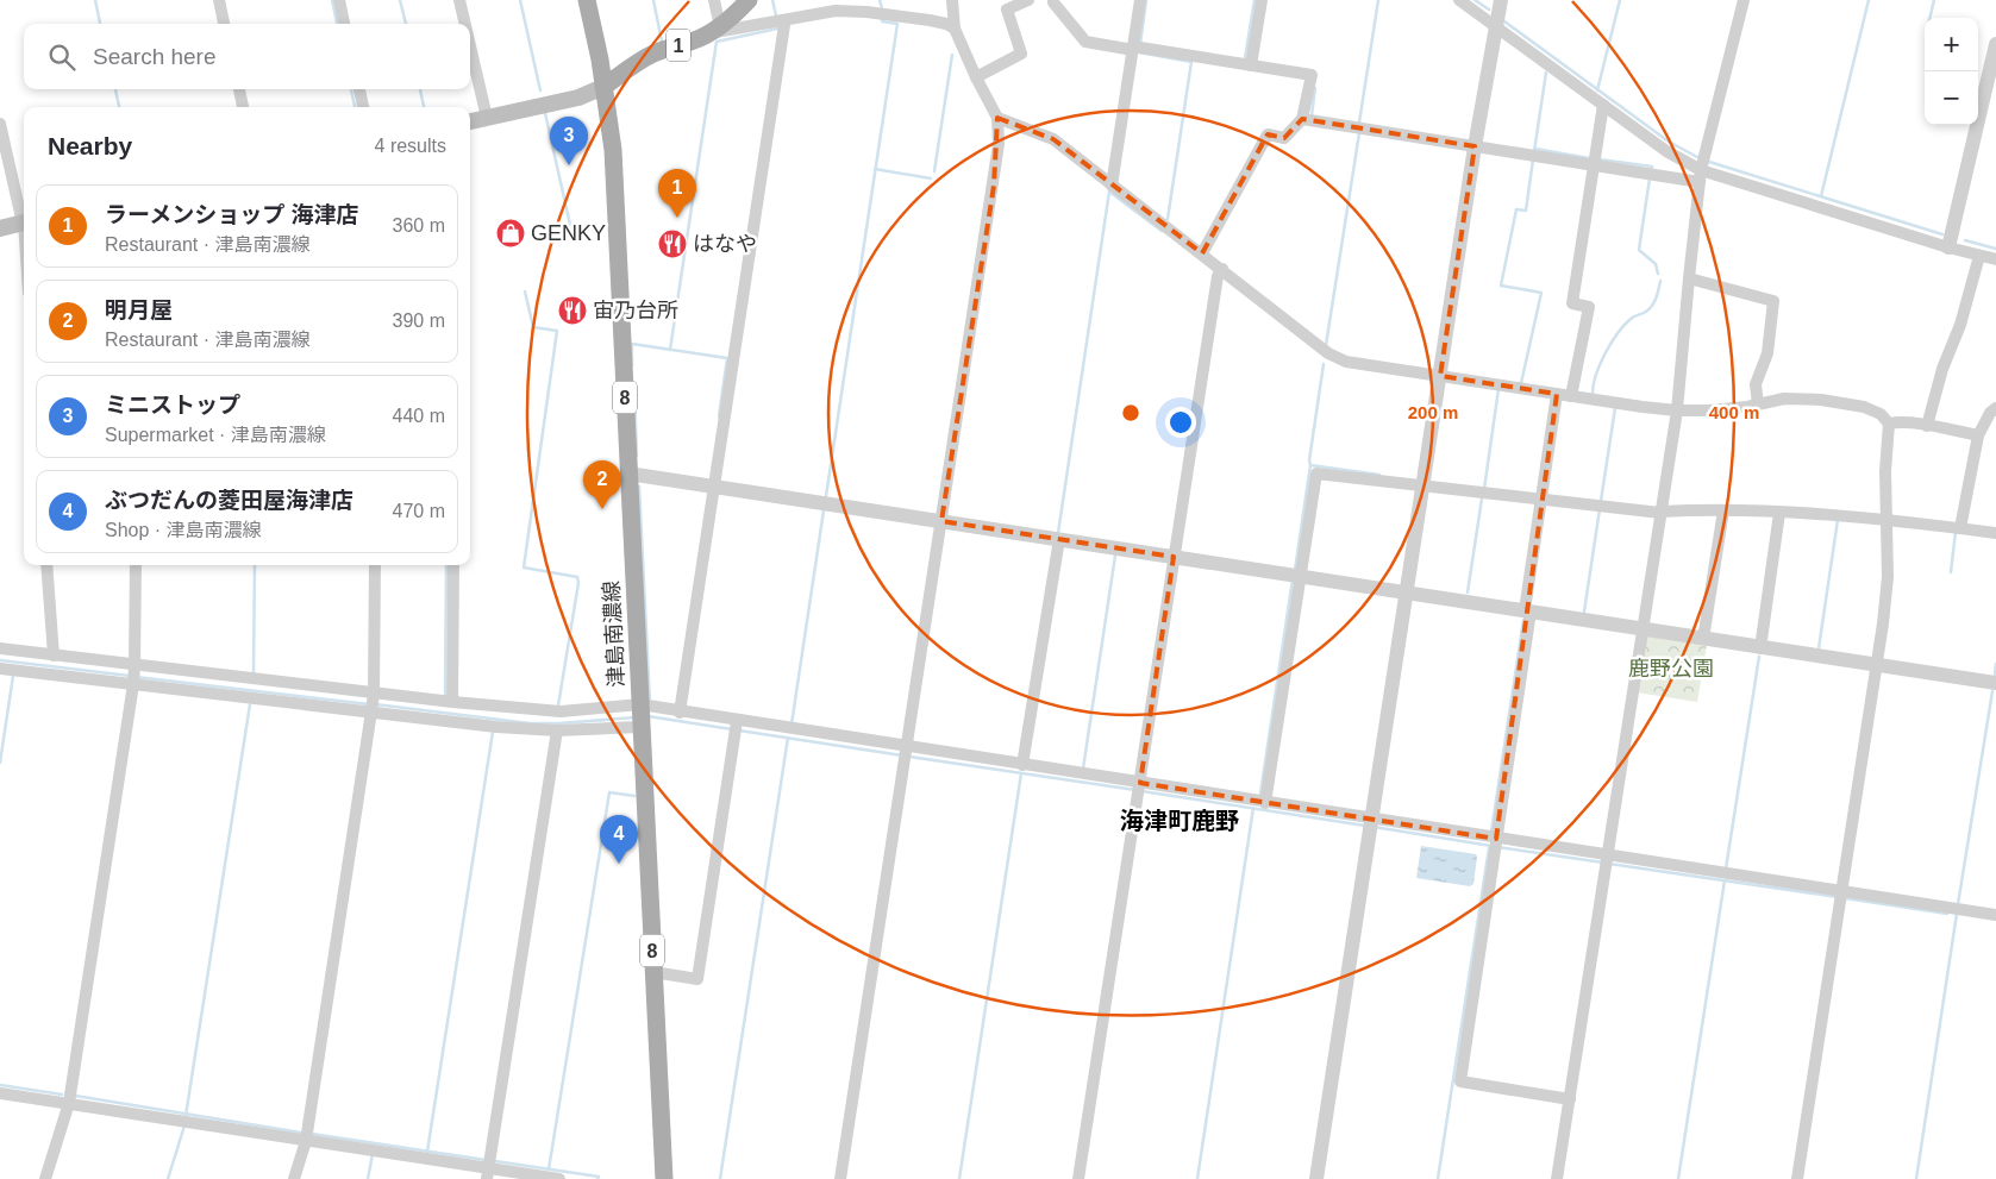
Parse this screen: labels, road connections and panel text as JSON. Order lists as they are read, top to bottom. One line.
{"streets":{"main road":["1","8","津島南濃線"]},"crossings":[["1","津島南濃線"]],"districts":["海津町鹿野"],"parks":["鹿野公園"],"places":{"shop":["GENKY"],"restaurant":["はなや","宙乃台所"]},"page":{"map_buttons":["+","−"],"search":"Search here","heading":["Nearby","4 results"],"pins":["3","1","2","4"],"list":[{"mark":"1","name":"ラーメンショップ 海津店","note":"Restaurant · 津島南濃線","value":"360 m"},{"mark":"2","name":"明月屋","note":"Restaurant · 津島南濃線","value":"390 m"},{"mark":"3","name":"ミニストップ","note":"Supermarket · 津島南濃線","value":"440 m"},{"mark":"4","name":"ぶつだんの菱田屋海津店","note":"Shop · 津島南濃線","value":"470 m"}]},"rings":["200 m","400 m"]}
